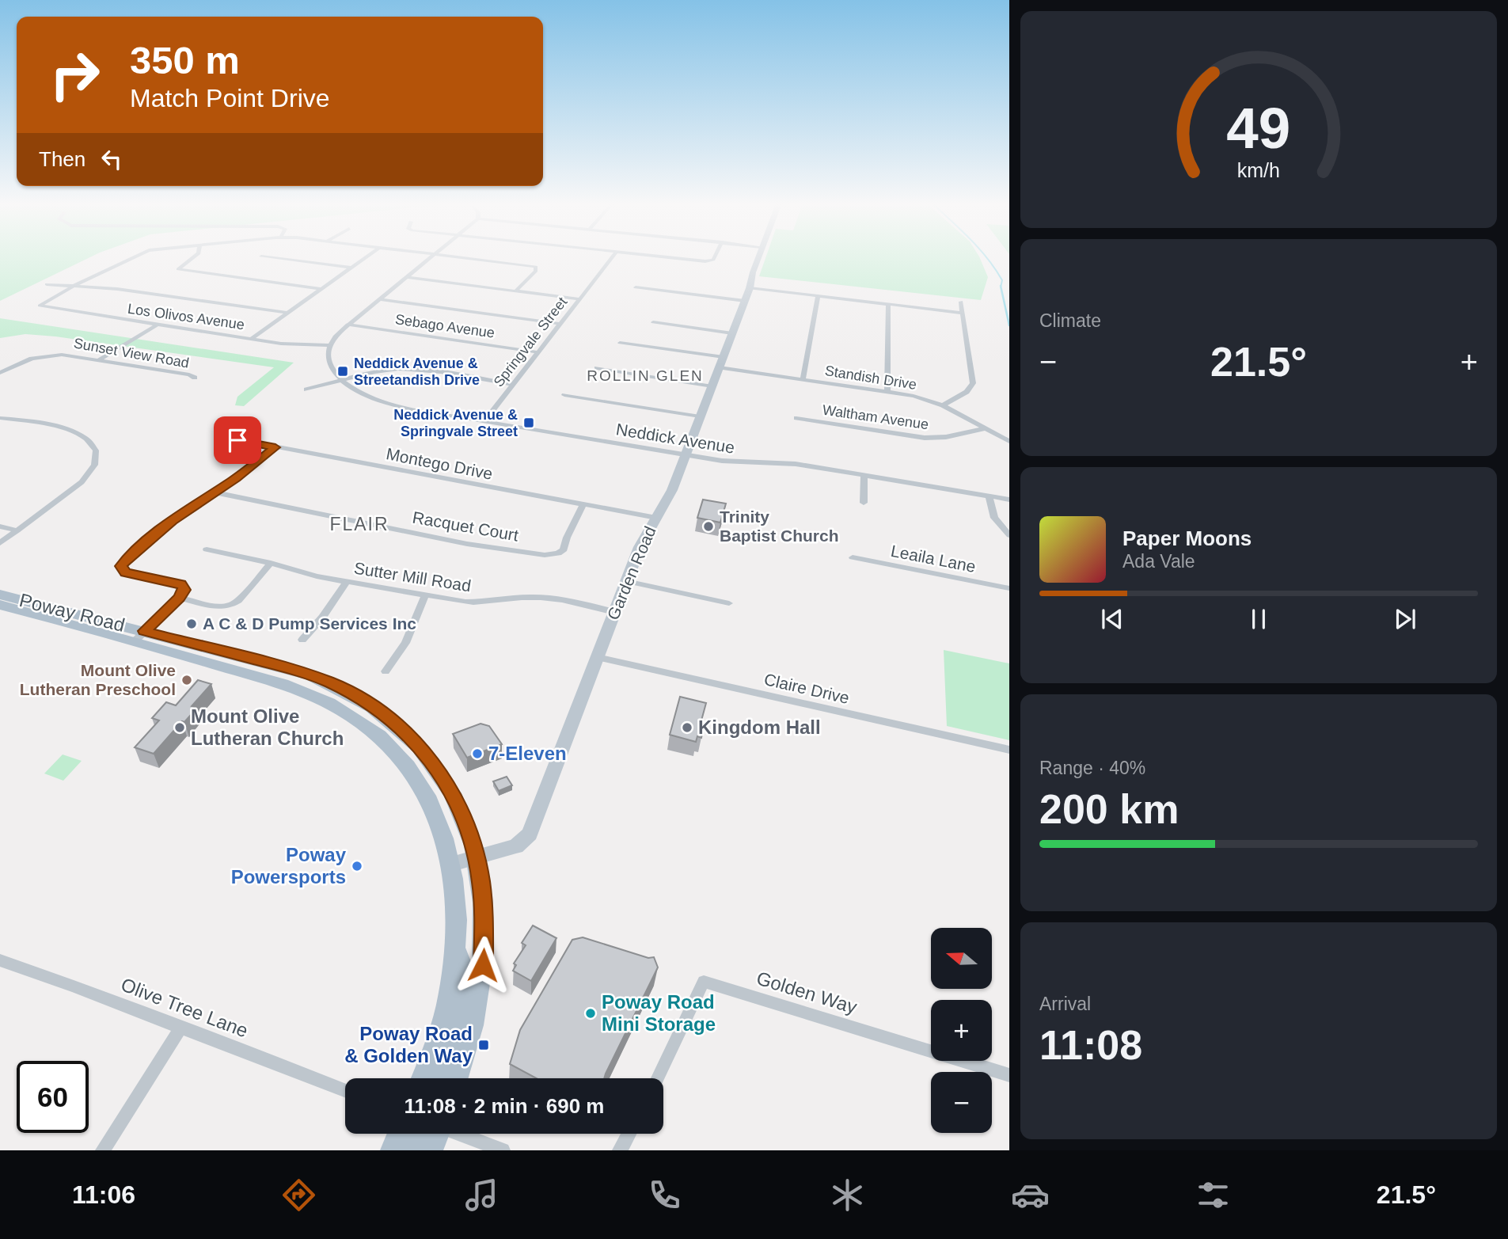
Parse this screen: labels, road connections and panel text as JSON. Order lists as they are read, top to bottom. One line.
{"streets":{"main road":["Poway Road"],"street":["Los Olivos Avenue","Sebago Avenue","Springvale Street","Sunset View Road","Standish Drive","Waltham Avenue","Neddick Avenue","Montego Drive","Racquet Court","Leaila Lane","Garden Road","Sutter Mill Road","Claire Drive","Golden Way","Olive Tree Lane"]},"crossings":[["Sebago Avenue","Springvale Street"],["Springvale Street","Neddick Avenue"],["Standish Drive","Waltham Avenue"],["Standish Drive","Garden Road"],["Neddick Avenue","Garden Road"],["Montego Drive","Racquet Court"],["Montego Drive","Garden Road"],["Garden Road","Sutter Mill Road"],["Garden Road","Poway Road"],["Garden Road","Claire Drive"]],"districts":["ROLLIN GLEN","FLAIR"],"places":{"transit":["Neddick Avenue & Streetandish Drive","Neddick Avenue & Springvale Street","Poway Road & Golden Way"],"other":["Trinity Baptist Church","A C & D Pump Services Inc","Mount Olive Lutheran Preschool","Mount Olive Lutheran Church","Kingdom Hall","7-Eleven","Poway Powersports","Poway Road Mini Storage"]},"north":"left","page":{"turn":["350 m","Match Point Drive"],"then":"Then","tile":["Climate",["Range · 40%","200 km"],["Arrival","11:08"]],"heat":["−","21.5°","+"],"song":["Paper Moons","Ada Vale"],"map_buttons":["+","−"],"limit":"60","trip":"11:08 · 2 min · 690 m","tabs":["11:06","21.5°"],"gauge":["49","km/h"]}}
